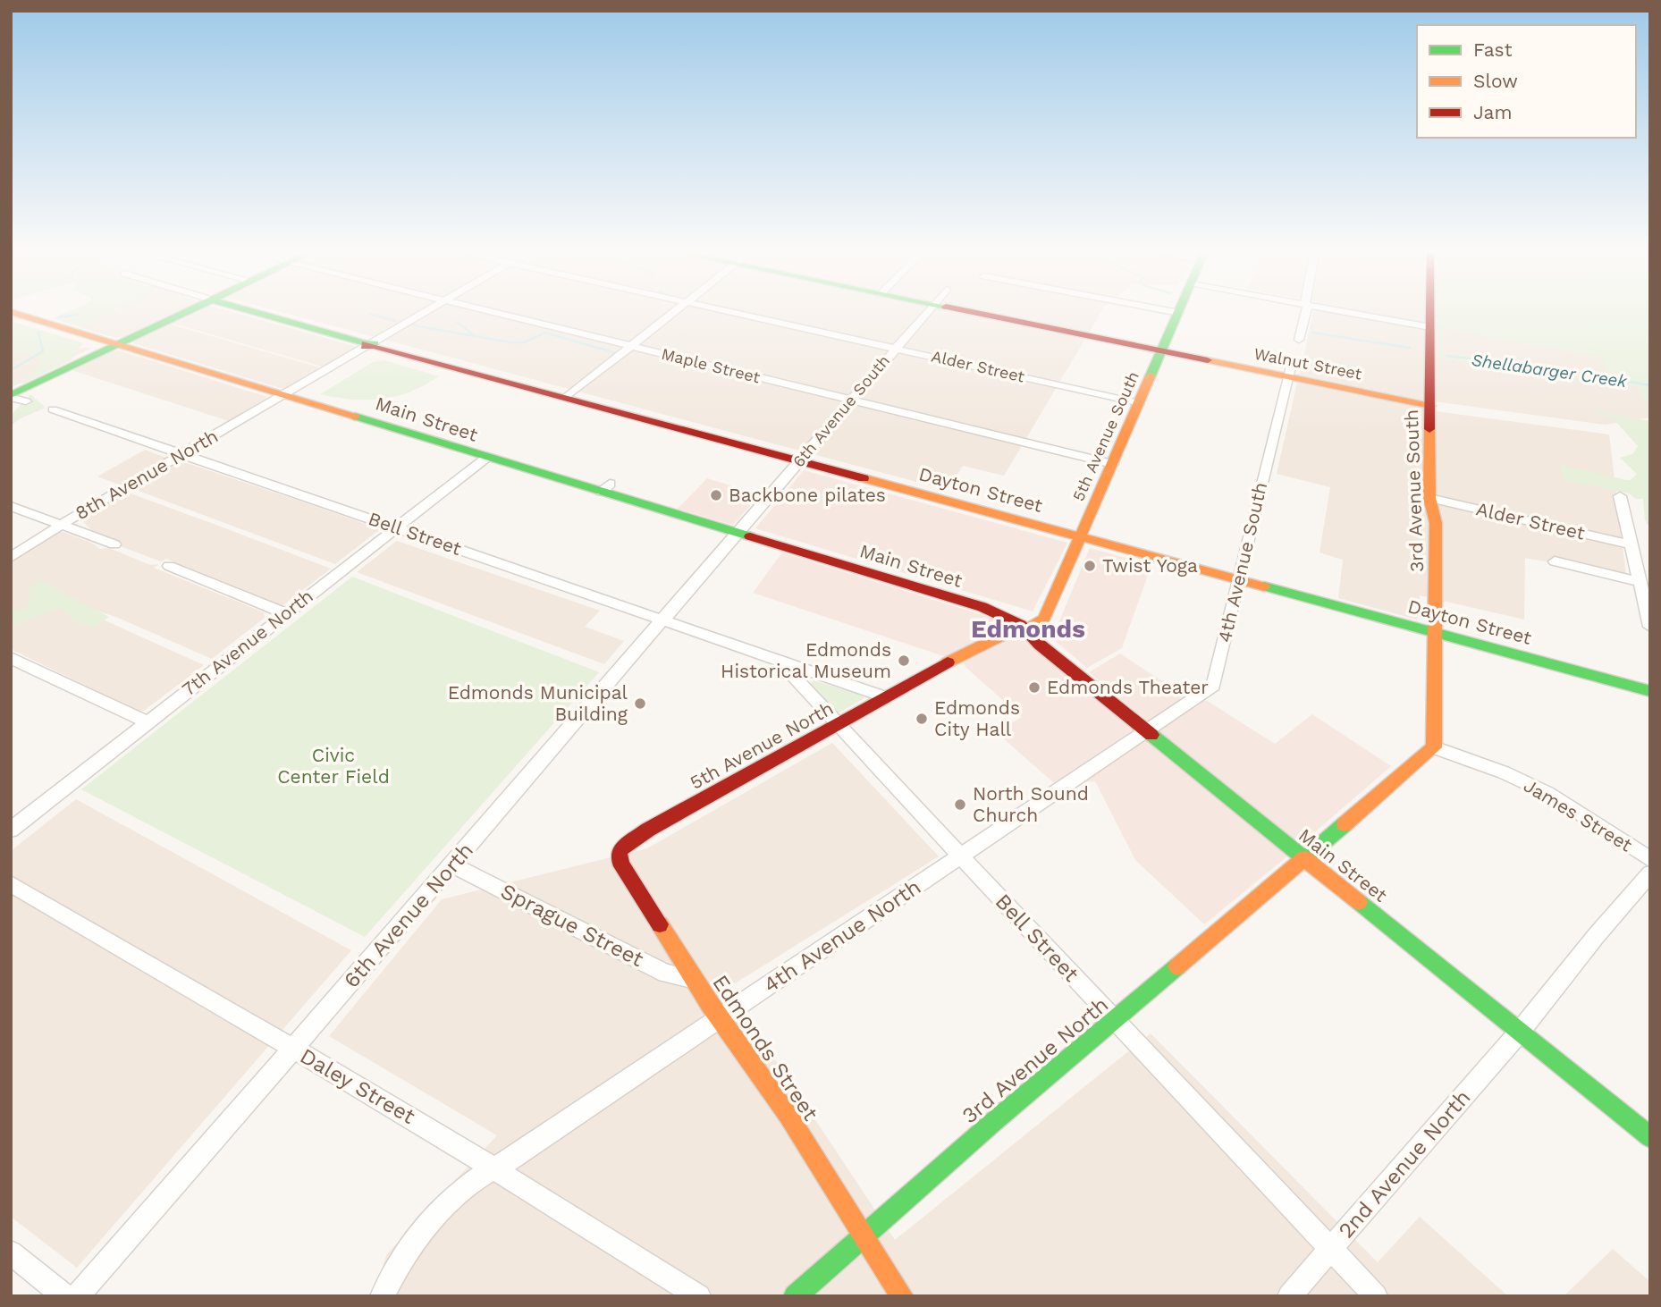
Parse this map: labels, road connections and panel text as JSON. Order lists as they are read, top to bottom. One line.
{"streets":{"street":["Walnut Street","Maple Street","Alder Street","6th Avenue South","Main Street","5th Avenue South","8th Avenue North","Dayton Street","3rd Avenue South","Bell Street","4th Avenue South","7th Avenue North","5th Avenue North","James Street","6th Avenue North","Sprague Street","4th Avenue North","Edmonds Street","3rd Avenue North","Daley Street","2nd Avenue North"]},"crossings":[["Walnut Street","5th Avenue South"],["Walnut Street","3rd Avenue South"],["Walnut Street","4th Avenue South"],["Maple Street","6th Avenue South"],["Maple Street","5th Avenue South"],["Alder Street","6th Avenue South"],["Alder Street","5th Avenue South"],["Alder Street","3rd Avenue South"],["6th Avenue South","Main Street"],["6th Avenue South","Dayton Street"],["6th Avenue South","6th Avenue North"],["Main Street","5th Avenue South"],["Main Street","8th Avenue North"],["Main Street","4th Avenue South"],["Main Street","7th Avenue North"],["Main Street","5th Avenue North"],["Main Street","6th Avenue North"],["Main Street","4th Avenue North"],["Main Street","3rd Avenue North"],["Main Street","2nd Avenue North"],["5th Avenue South","Dayton Street"],["5th Avenue South","5th Avenue North"],["8th Avenue North","Dayton Street"],["8th Avenue North","Bell Street"],["Dayton Street","3rd Avenue South"],["Dayton Street","4th Avenue South"],["3rd Avenue South","James Street"],["Bell Street","7th Avenue North"],["Bell Street","5th Avenue North"],["Bell Street","6th Avenue North"],["Bell Street","4th Avenue North"],["Bell Street","3rd Avenue North"],["Bell Street","2nd Avenue North"],["4th Avenue South","4th Avenue North"],["5th Avenue North","Edmonds Street"],["6th Avenue North","Sprague Street"],["6th Avenue North","Daley Street"],["Sprague Street","Edmonds Street"],["4th Avenue North","Edmonds Street"],["4th Avenue North","Daley Street"],["Edmonds Street","3rd Avenue North"]],"districts":["Edmonds"],"water":["Shellabarger Creek"],"parks":["Civic Center Field"],"places":["Backbone pilates","Twist Yoga","Edmonds Historical Museum","Edmonds Theater","Edmonds Municipal Building","Edmonds City Hall","North Sound Church"],"legend":["Fast","Slow","Jam"]}
